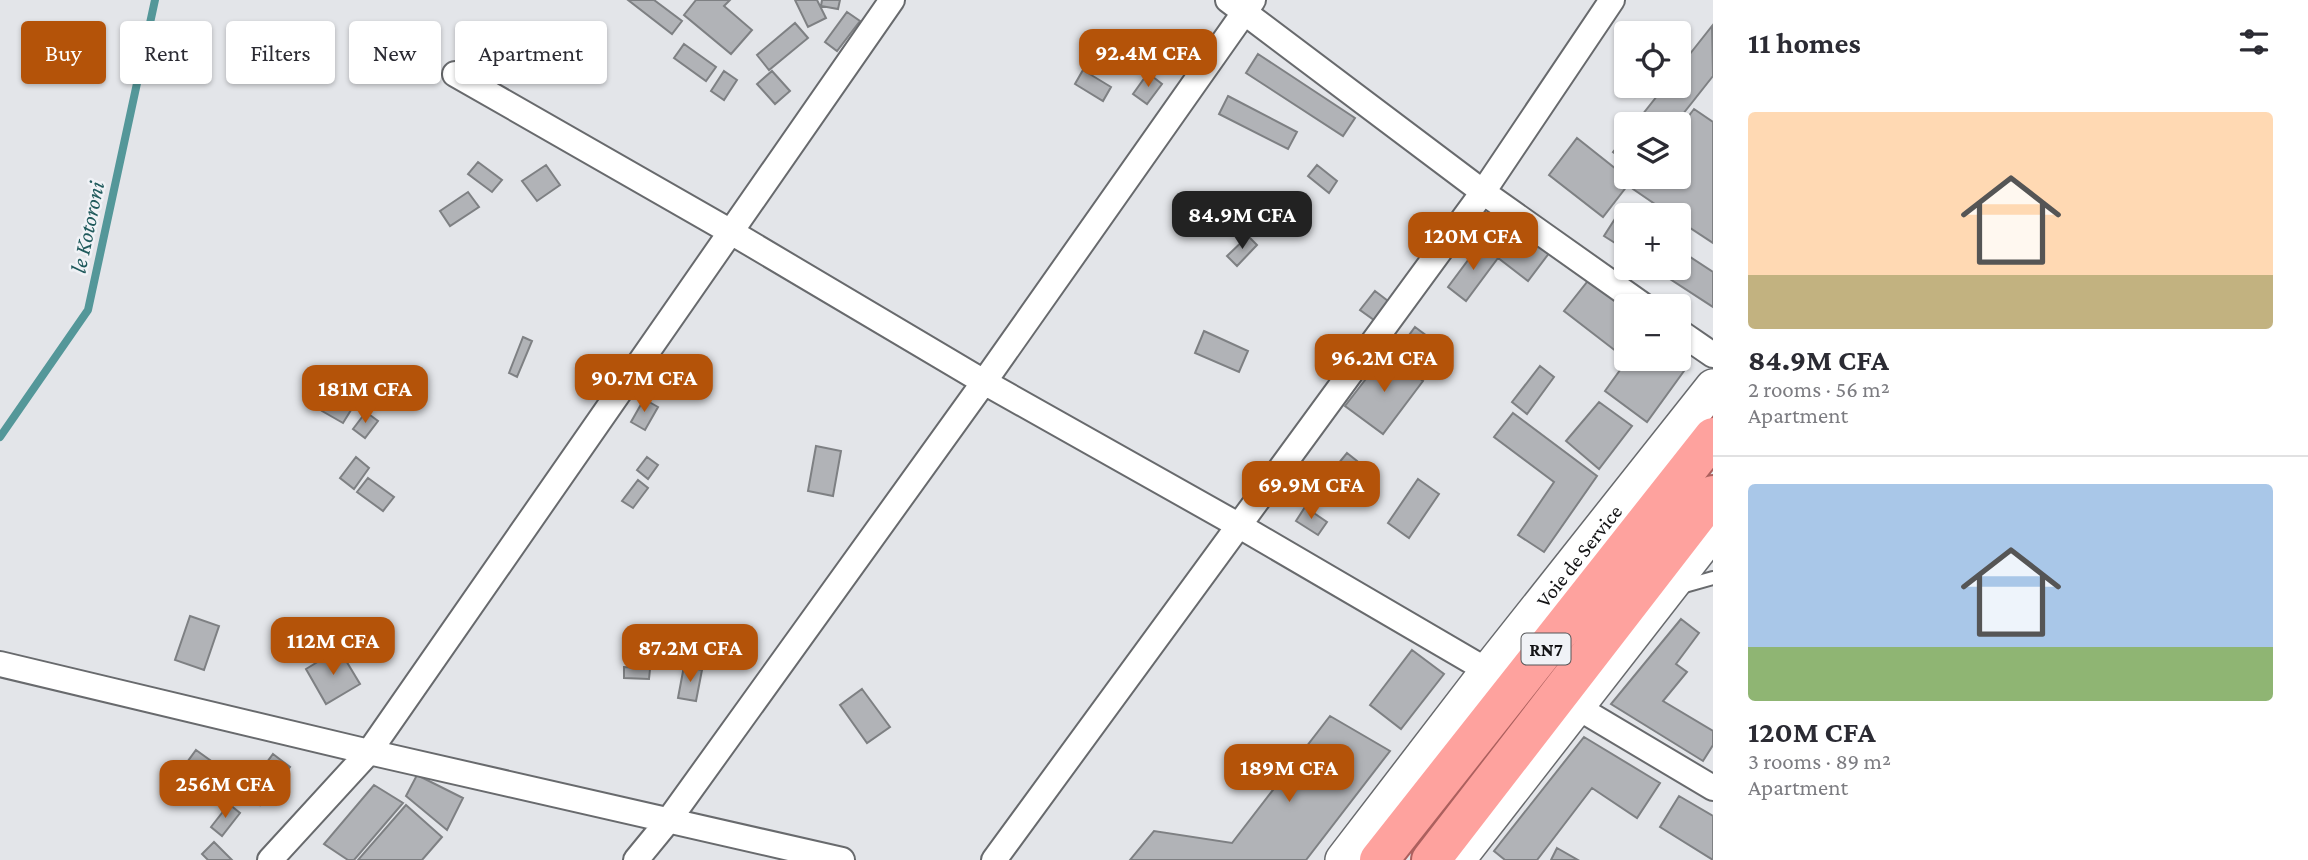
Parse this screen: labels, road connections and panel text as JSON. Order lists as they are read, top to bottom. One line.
{"streets":{"highway":["RN7"],"main road":["Voie de Service"]},"water":["le Kotoroni"],"page":{"heading":"11 homes","map_buttons":["+","−"],"chip":["Buy","Rent","Filters","New","Apartment"],"price":["92.4M CFA","84.9M CFA","120M CFA","96.2M CFA","90.7M CFA","181M CFA","69.9M CFA","112M CFA","87.2M CFA","189M CFA","256M CFA"],"list":[{"name":"84.9M CFA","note":"2 rooms · 56 m² · Apartment"},{"name":"120M CFA","note":"3 rooms · 89 m² · Apartment"}]}}
